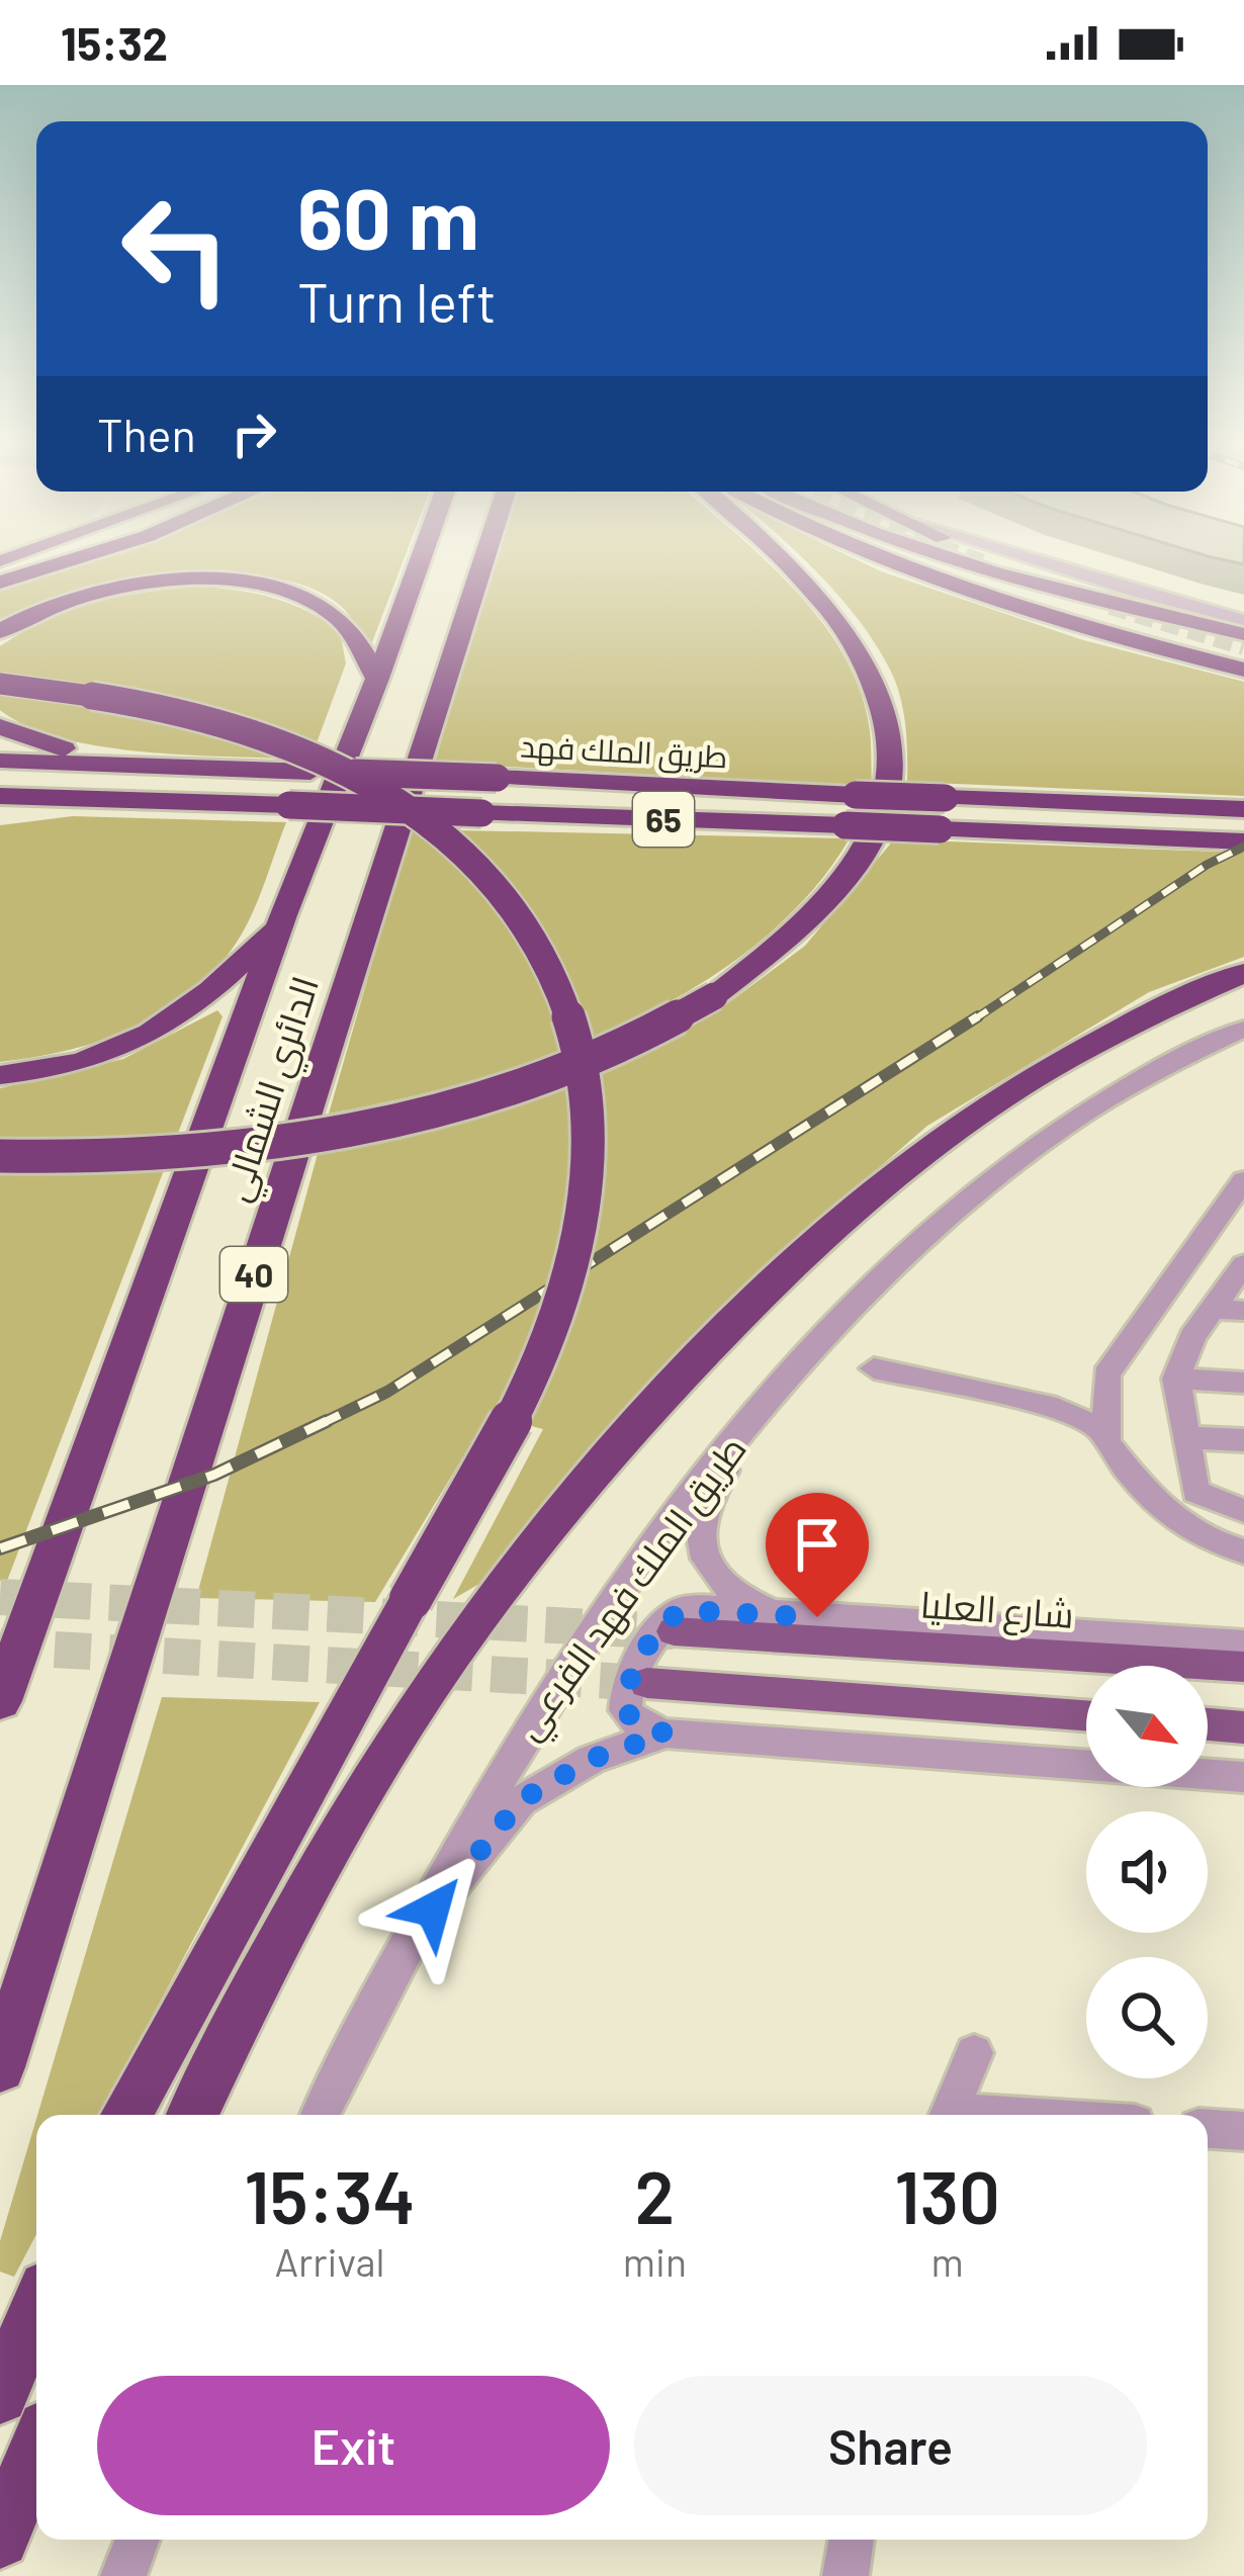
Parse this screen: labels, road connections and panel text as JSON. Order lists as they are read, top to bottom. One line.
{"streets":{"highway":["طريق الملك فهد","65","الدائري الشمالي","40"],"main road":["شارع العليا"],"street":["طريق الملك فهد الفرعي"]},"crossings":[["طريق الملك فهد","65"]],"north":"bottom right","page":{"status":"15:32","turn":["60 m","Turn left"],"then":"Then","eta":["15:34","Arrival","2","min","130","m"],"buttons":["Exit","Share"]}}
